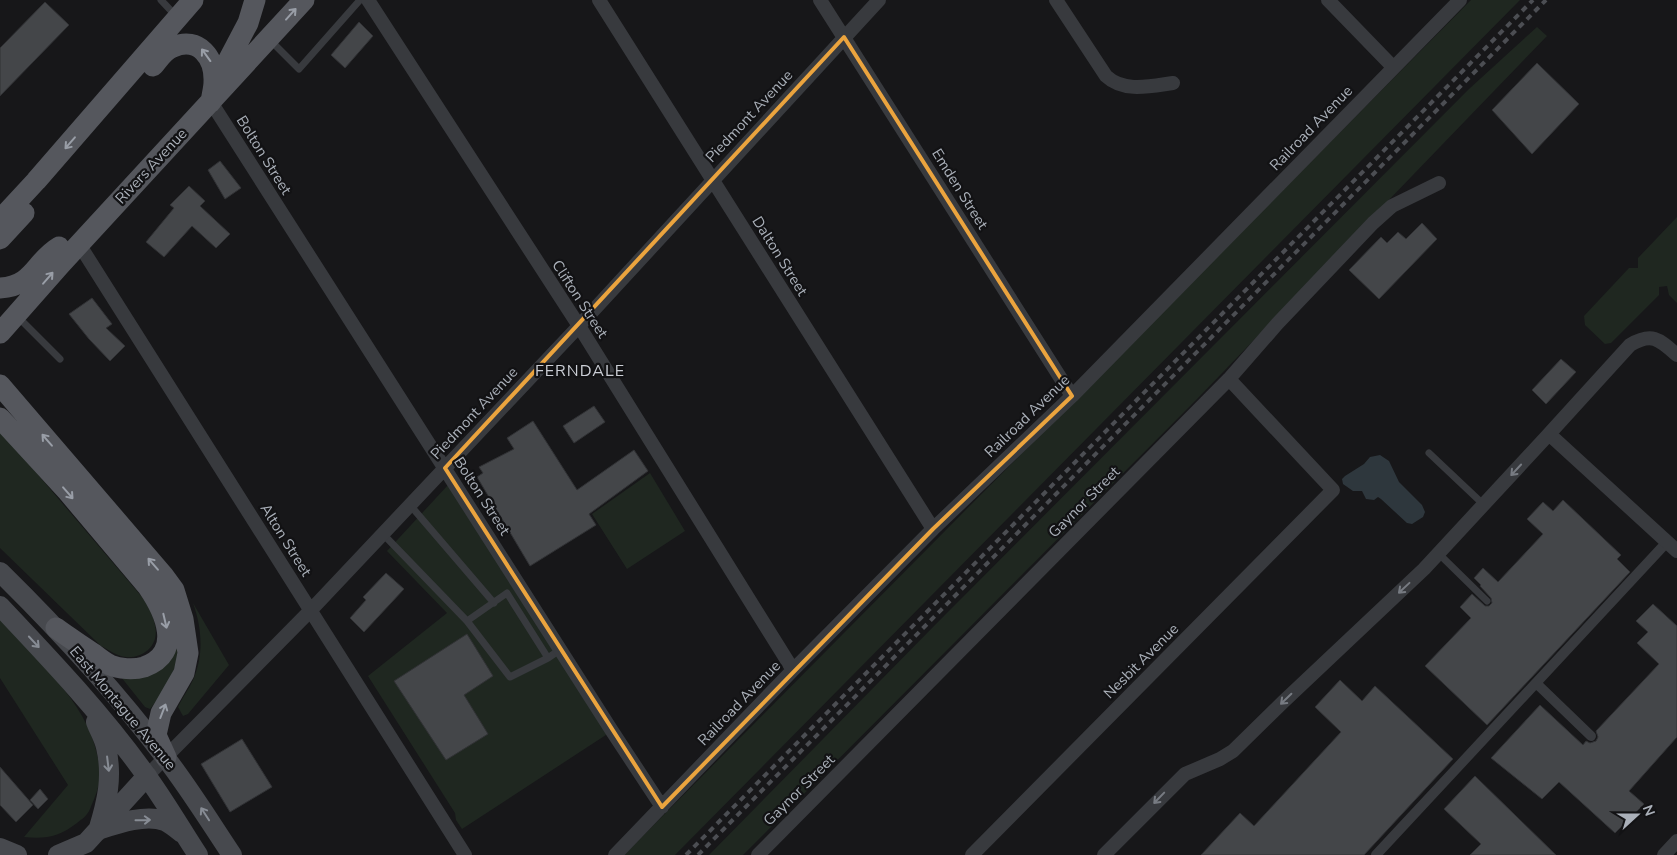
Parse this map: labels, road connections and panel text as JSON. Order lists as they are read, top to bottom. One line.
{"streets":{"main road":["Rivers Avenue","East Montague Avenue"],"street":["Piedmont Avenue","Railroad Avenue","Bolton Street","Emden Street","Dalton Street","Clifton Street","Gaynor Street","Alton Street","Nesbit Avenue"]},"crossings":[["Piedmont Avenue","Bolton Street"],["Piedmont Avenue","Emden Street"],["Piedmont Avenue","Dalton Street"],["Piedmont Avenue","Clifton Street"],["Piedmont Avenue","Alton Street"],["Piedmont Avenue","East Montague Avenue"],["Railroad Avenue","Bolton Street"],["Railroad Avenue","Emden Street"],["Railroad Avenue","Dalton Street"],["Railroad Avenue","Clifton Street"],["Bolton Street","Rivers Avenue"],["Rivers Avenue","Alton Street"],["Gaynor Street","Nesbit Avenue"]],"districts":["FERNDALE"],"north":"right"}
